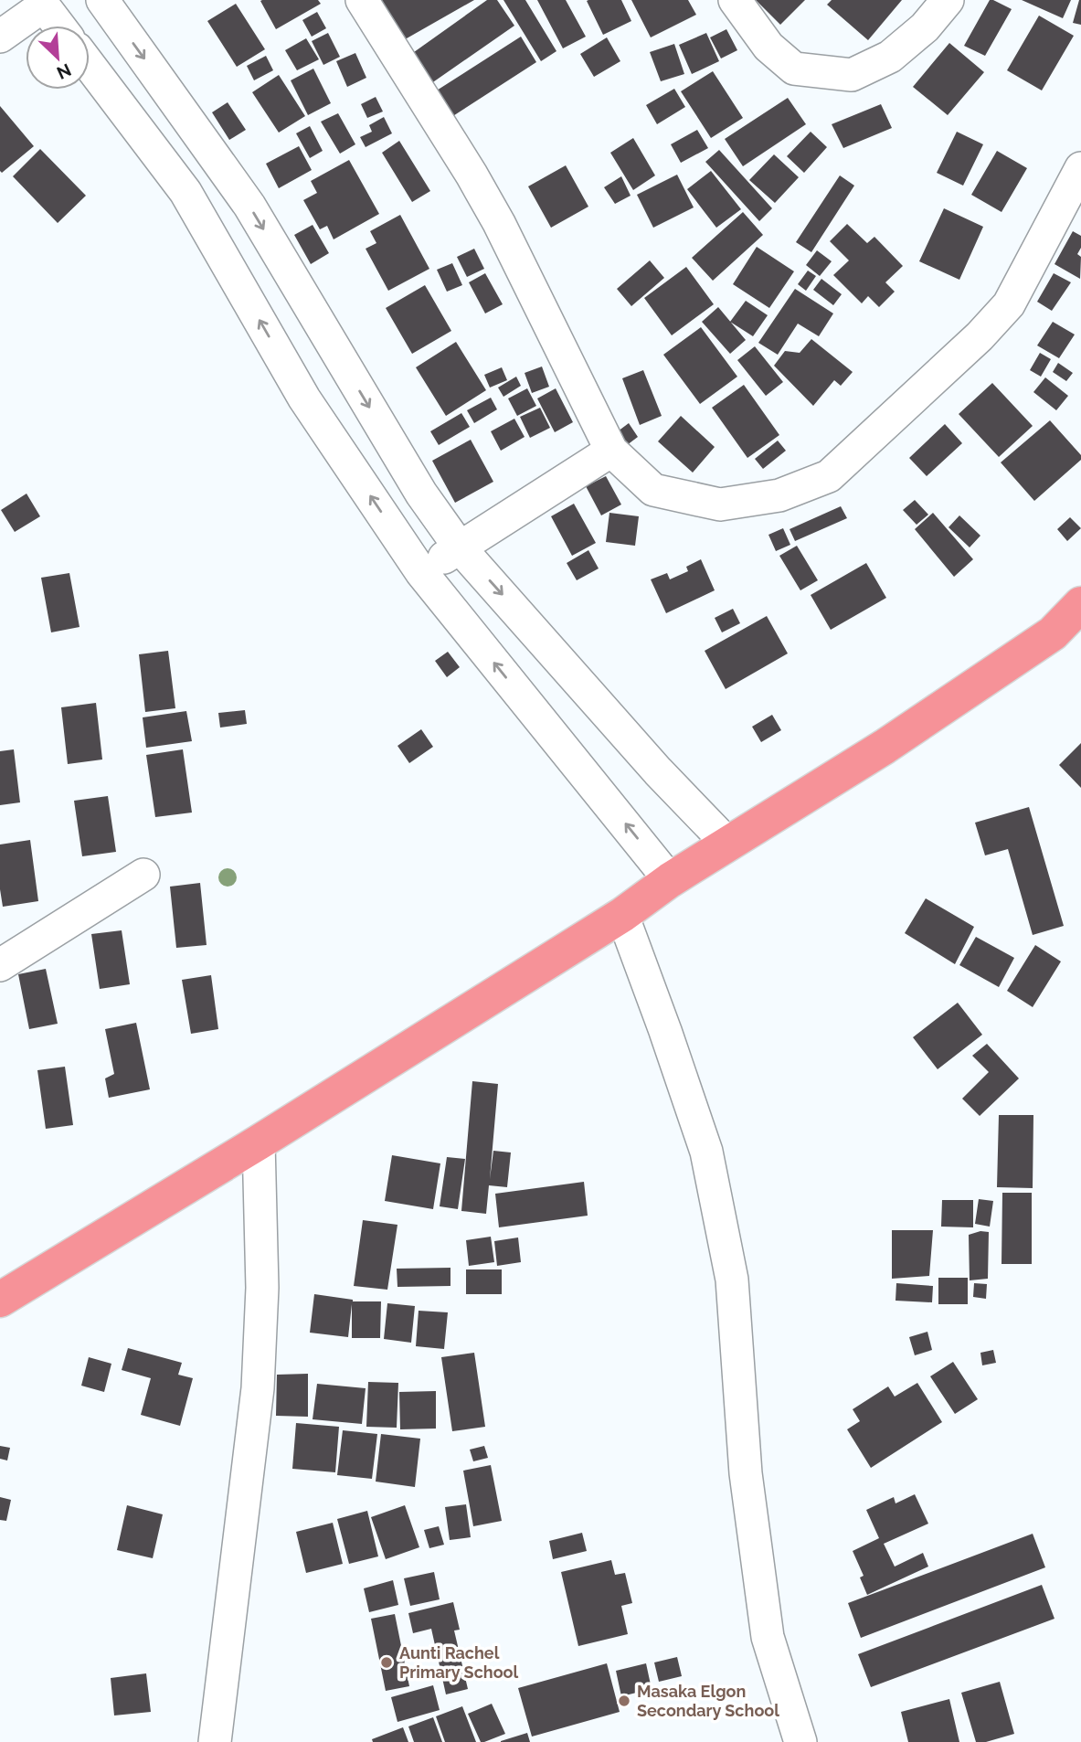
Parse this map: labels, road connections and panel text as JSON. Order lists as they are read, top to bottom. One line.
{"places":["Aunti Rachel Primary School","Masaka Elgon Secondary School"],"north":"bottom right"}
